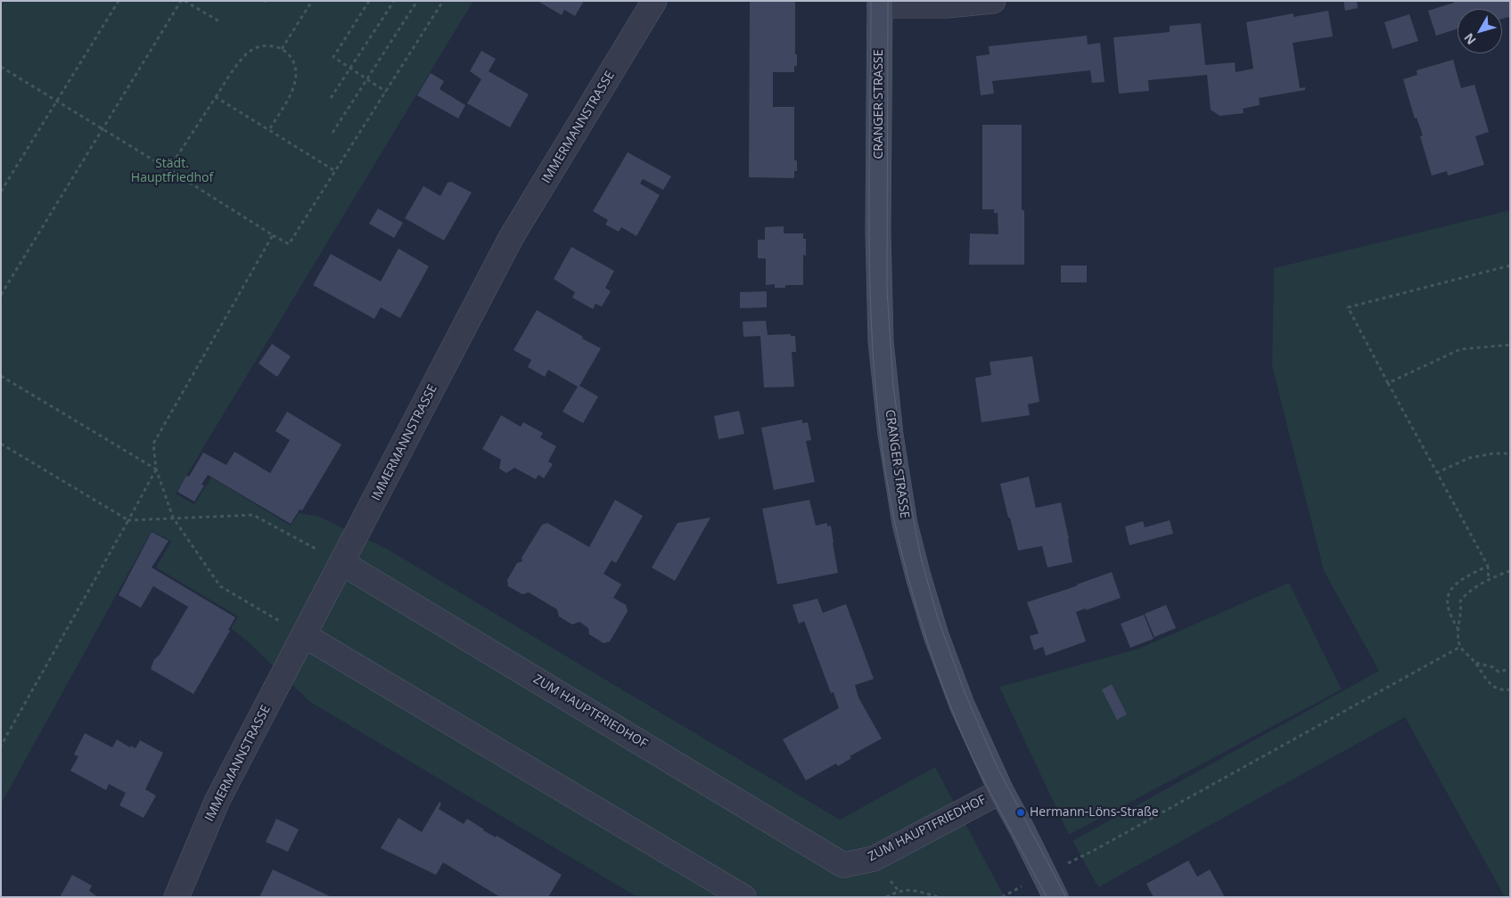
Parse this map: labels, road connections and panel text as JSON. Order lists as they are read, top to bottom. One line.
{"streets":{"main road":["CRANGER STRASSE"],"street":["IMMERMANNSTRASSE","ZUM HAUPTFRIEDHOF"]},"crossings":[["CRANGER STRASSE","ZUM HAUPTFRIEDHOF"],["IMMERMANNSTRASSE","ZUM HAUPTFRIEDHOF"]],"parks":["Städt. Hauptfriedhof"],"places":["Hermann-Löns-Straße"],"north":"bottom left"}
